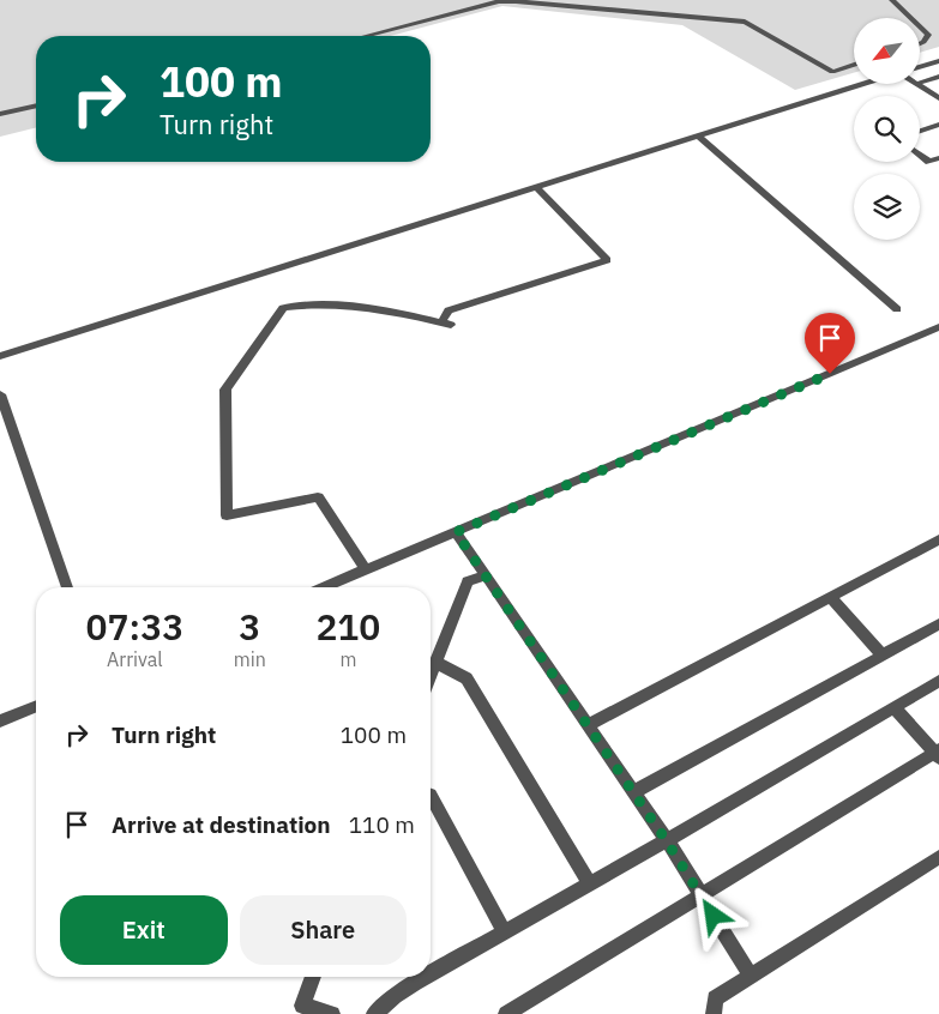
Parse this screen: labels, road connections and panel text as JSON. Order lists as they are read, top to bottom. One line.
{"north":"bottom left","page":{"turn":["100 m","Turn right"],"eta":["07:33","Arrival","3","min","210","m"],"list":[{"name":"Turn right","value":"100 m"},{"name":"Arrive at destination","value":"110 m"}],"buttons":["Exit","Share"]}}
